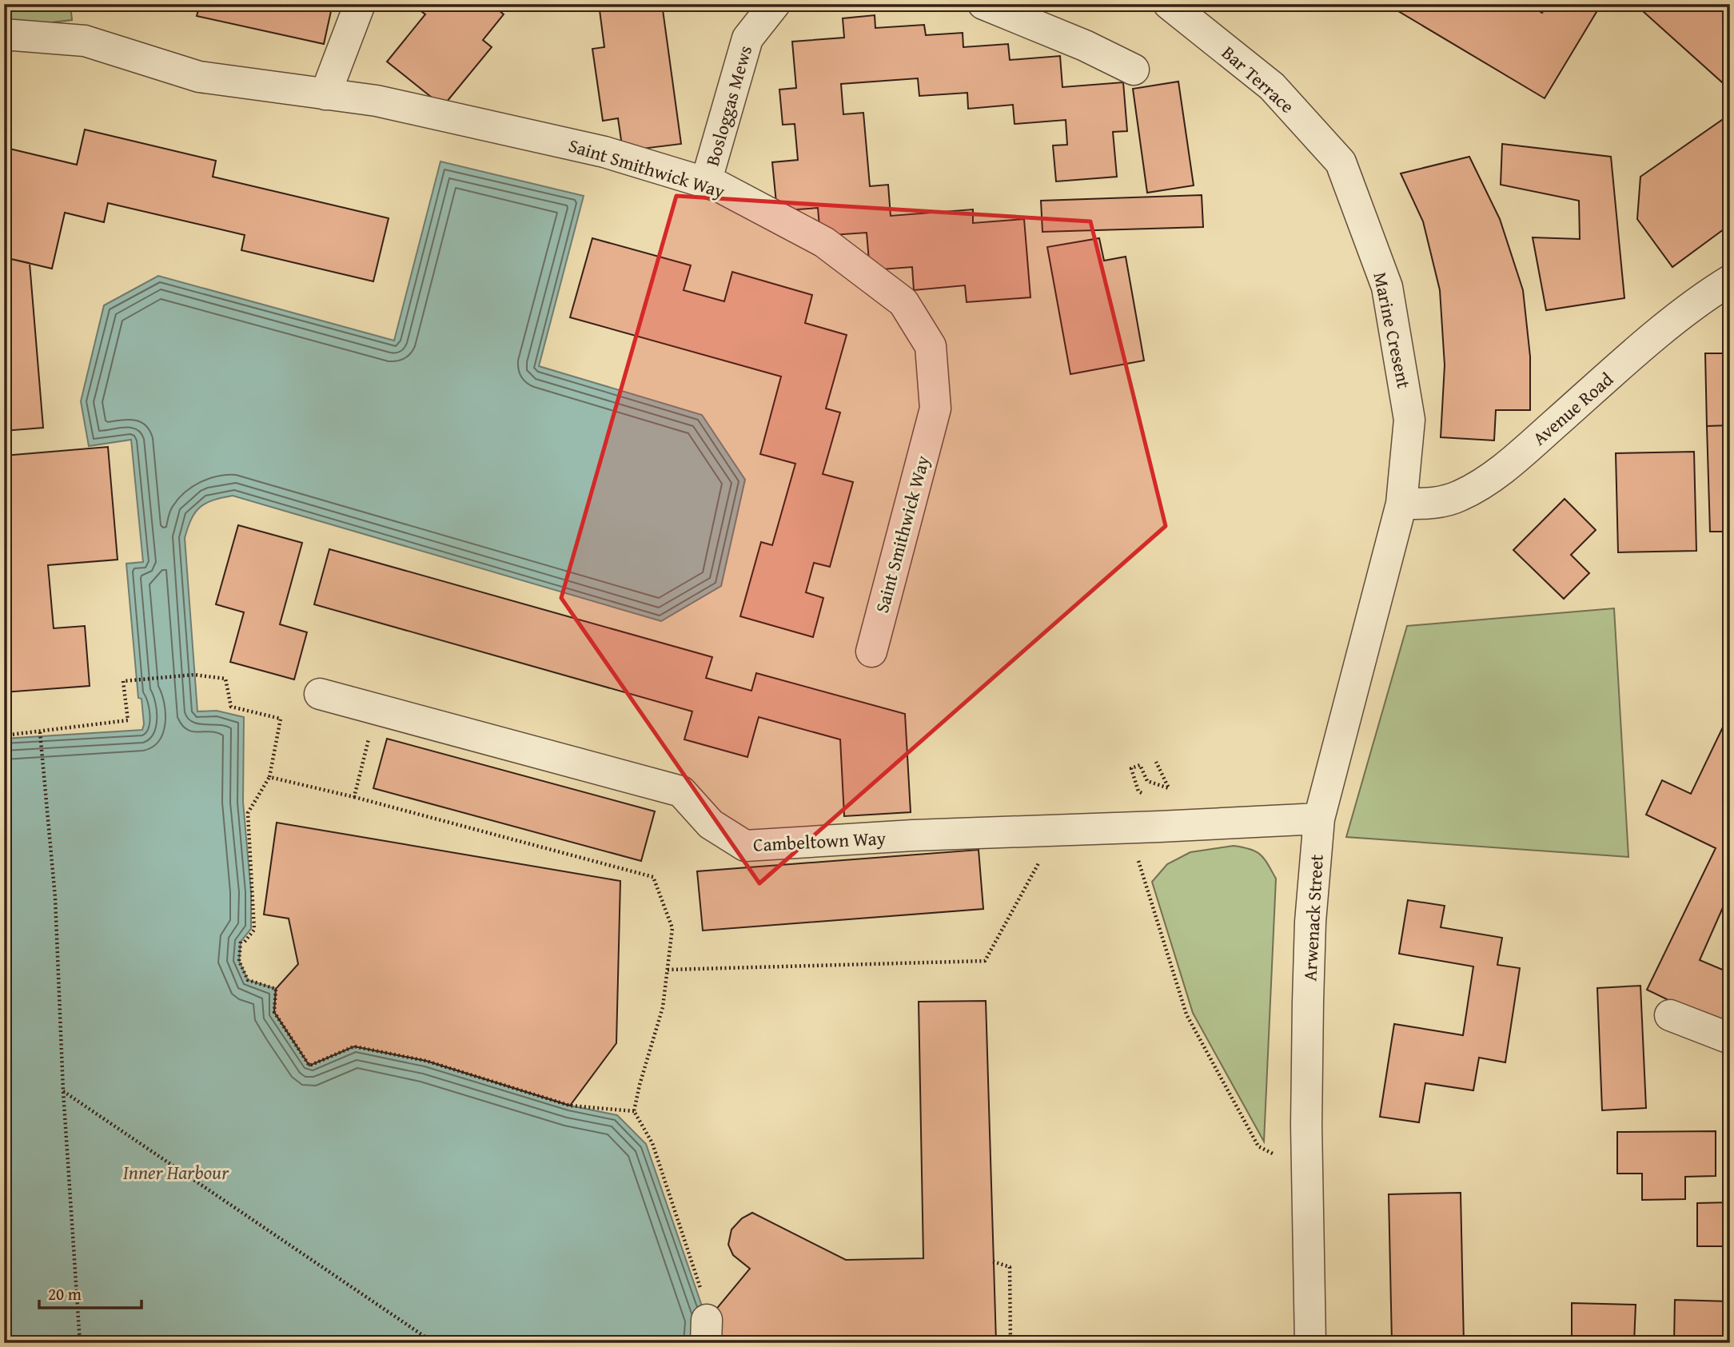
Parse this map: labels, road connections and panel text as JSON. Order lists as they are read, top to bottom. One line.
{"streets":{"street":["Bar Terrace","Bosloggas Mews","Saint Smithwick Way","Marine Cresent","Avenue Road","Cambeltown Way","Arwenack Street"]},"crossings":[["Bar Terrace","Marine Cresent"],["Bosloggas Mews","Saint Smithwick Way"],["Marine Cresent","Avenue Road"],["Marine Cresent","Arwenack Street"],["Avenue Road","Arwenack Street"],["Cambeltown Way","Arwenack Street"]],"water":["Inner Harbour"],"scale_bar":"20 m"}
